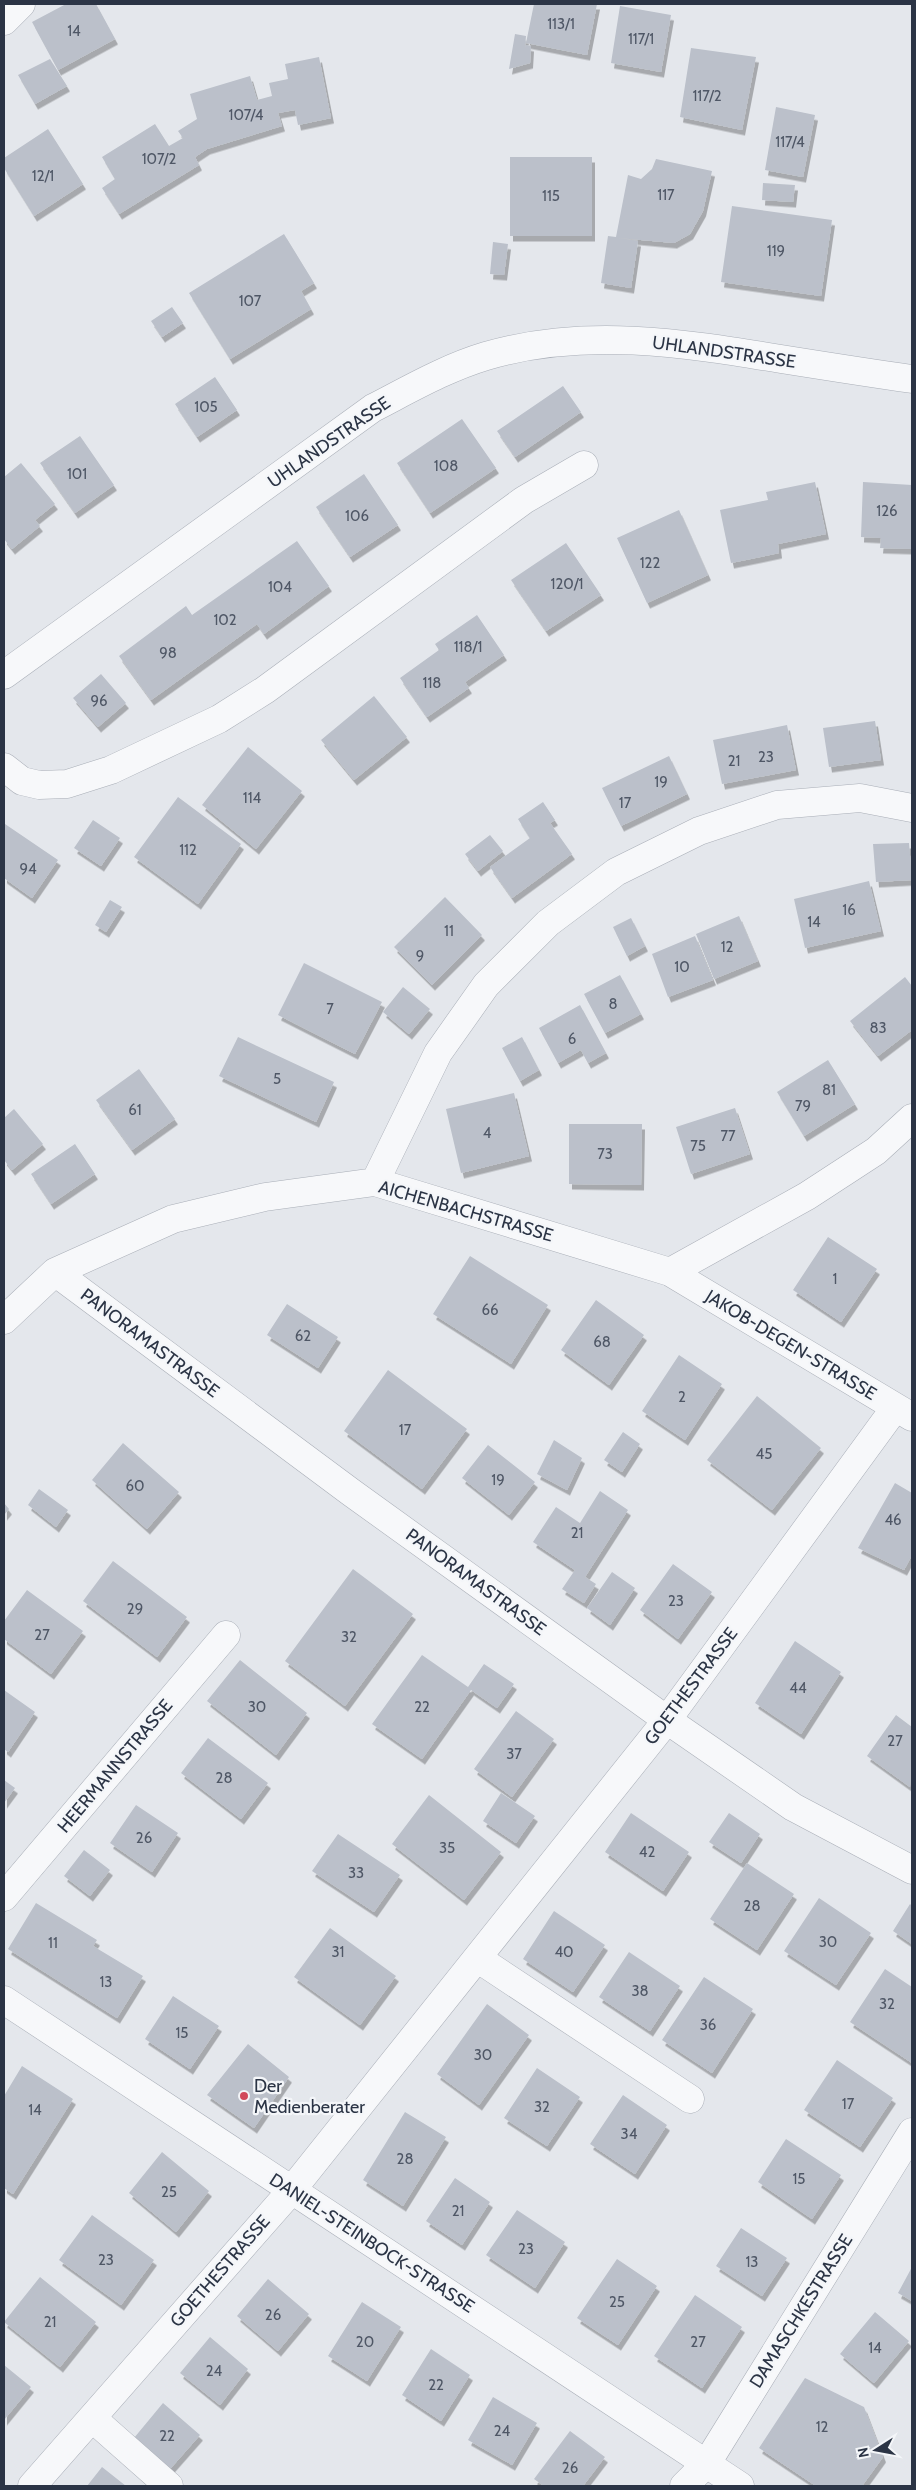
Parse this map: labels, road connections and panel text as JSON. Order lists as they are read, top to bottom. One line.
{"streets":{"street":["UHLANDSTRASSE","AICHENBACHSTRASSE","PANORAMASTRASSE","JAKOB-DEGEN-STRASSE","GOETHESTRASSE","HEERMANNSTRASSE","DANIEL-STEINBOCK-STRASSE","DAMASCHKESTRASSE"]},"crossings":[["AICHENBACHSTRASSE","PANORAMASTRASSE"],["AICHENBACHSTRASSE","JAKOB-DEGEN-STRASSE"],["PANORAMASTRASSE","GOETHESTRASSE"],["JAKOB-DEGEN-STRASSE","GOETHESTRASSE"],["GOETHESTRASSE","DANIEL-STEINBOCK-STRASSE"],["DANIEL-STEINBOCK-STRASSE","DAMASCHKESTRASSE"]],"places":["Der Medienberater"],"house_numbers":["113/1","14","117/1","117/2","107/4","117/4","107/2","12/1","117","115","119","107","105","108","101","126","106","122","120/1","104","102","118/1","98","118","96","23","21","19","114","17","112","94","16","14","11","12","9","10","8","7","83","6","5","81","79","61","4","77","75","73","1","66","62","68","2","17","45","19","60","46","21","23","29","27","32","44","30","22","27","37","28","26","35","42","33","28","30","11","31","40","13","38","32","36","15","30","17","32","14","34","28","15","25","21","23","23","13","25","26","21","20","27","14","24","22","12","24","22","26"],"north":"left"}
